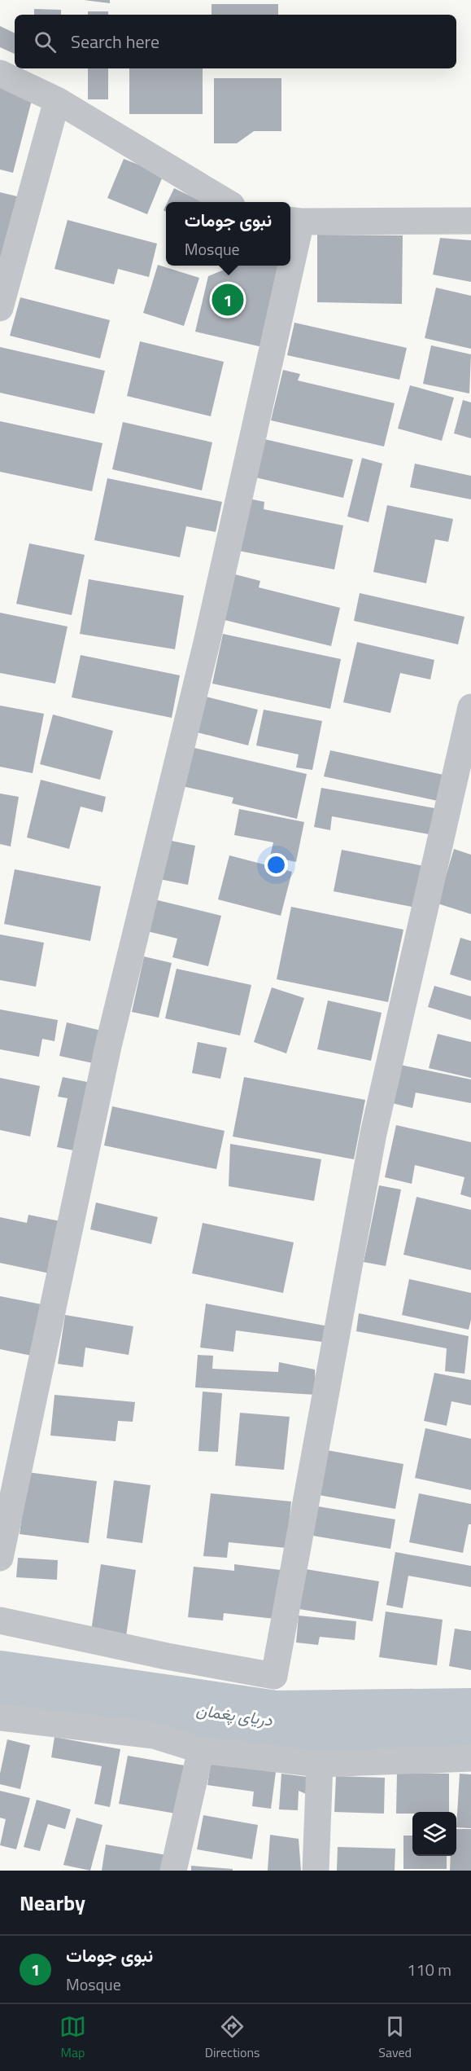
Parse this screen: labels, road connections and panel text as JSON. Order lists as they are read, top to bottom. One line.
{"water":["دریای پغمان"],"page":{"search":"Search here","popup":["نبوی جومات","Mosque"],"pins":"1","heading":"Nearby","list":[{"mark":"1","name":"نبوی جومات","note":"Mosque","value":"110 m"}],"nav":["Map","Directions","Saved"]}}
